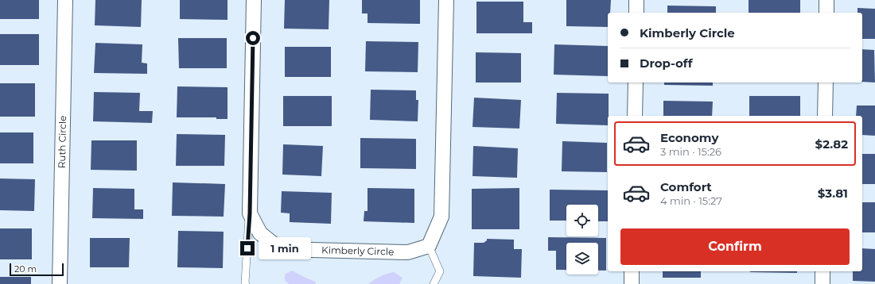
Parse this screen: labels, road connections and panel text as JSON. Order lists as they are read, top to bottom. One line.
{"streets":{"street":["Ruth Circle","Kimberly Circle"]},"scale_bar":"20 m","page":{"banner":["Kimberly Circle","Drop-off"],"list":[{"name":"Economy","note":"3 min · 15:26","value":"$2.82"},{"name":"Comfort","note":"4 min · 15:27","value":"$3.81"}],"buttons":"Confirm","bubble":"1 min","scale":"20 m"}}
